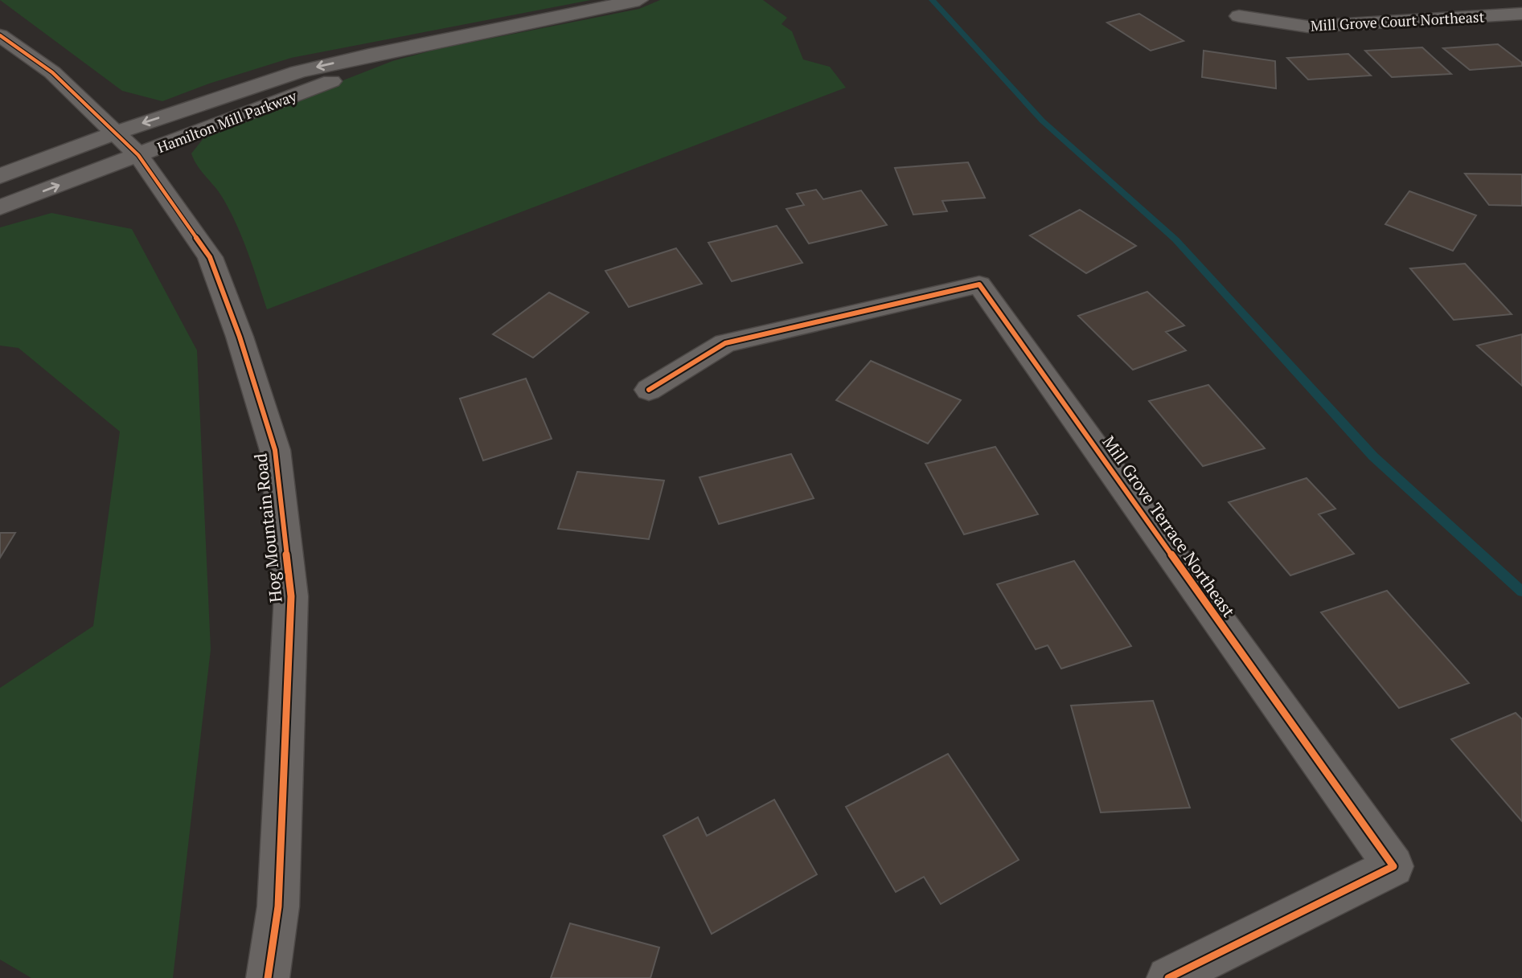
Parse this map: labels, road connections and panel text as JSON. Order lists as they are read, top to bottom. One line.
{"streets":{"street":["Mill Grove Court Northeast","Hamilton Mill Parkway","Mill Grove Terrace Northeast","Hog Mountain Road"]},"crossings":[["Hamilton Mill Parkway","Hog Mountain Road"]]}
